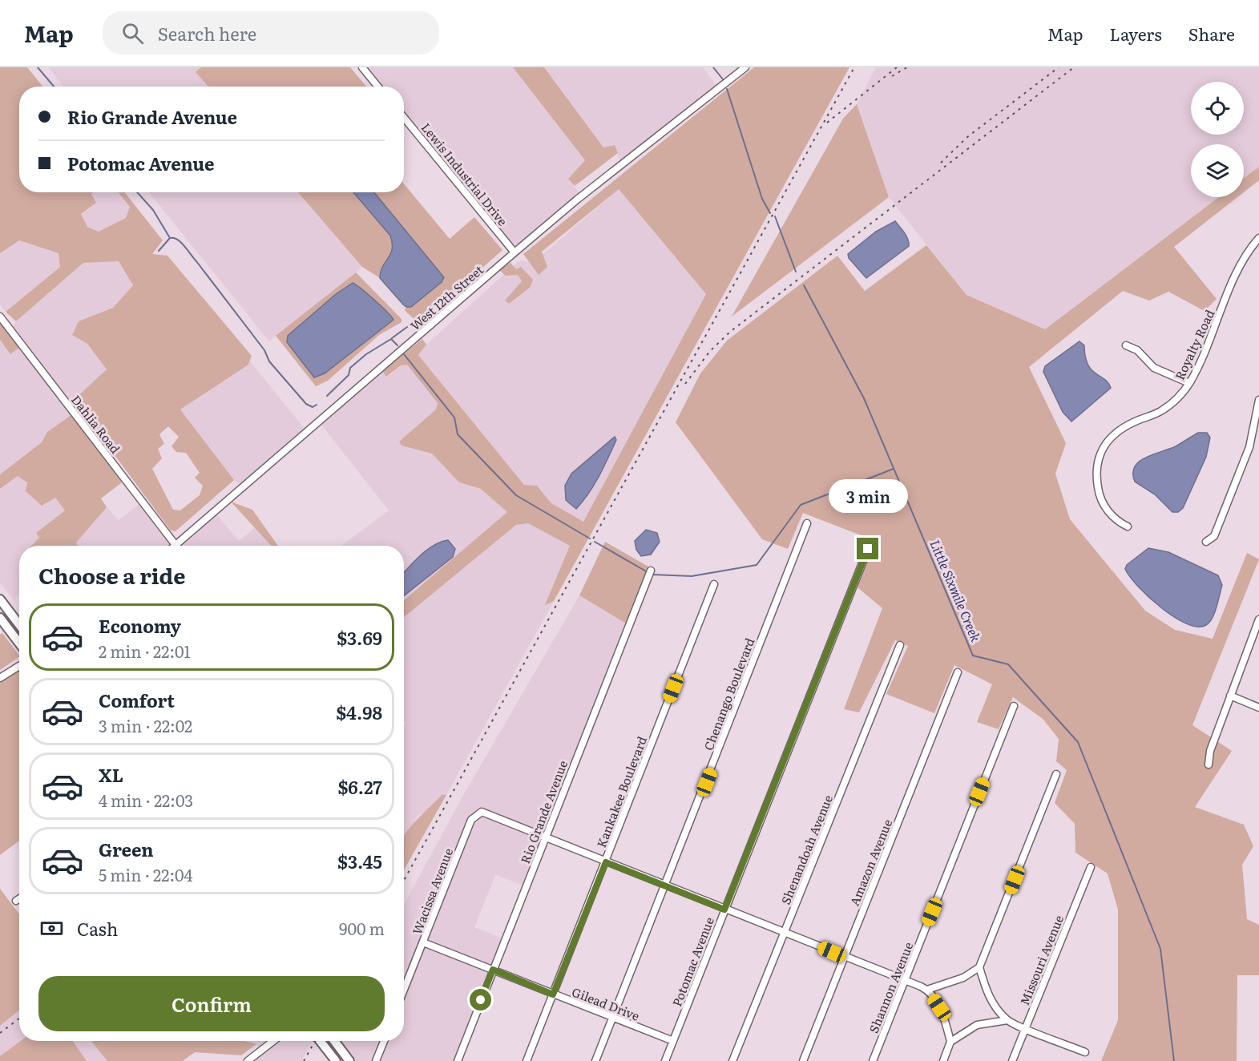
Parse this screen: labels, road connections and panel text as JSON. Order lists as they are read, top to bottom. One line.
{"streets":{"street":["Lewis Industrial Drive","West 12th Street","Royalty Road","Dahlia Road","Chenango Boulevard","Kankakee Boulevard","Rio Grande Avenue","Shenandoah Avenue","Amazon Avenue","Wacissa Avenue","Missouri Avenue","Potomac Avenue","Shannon Avenue","Gilead Drive"]},"crossings":[["Lewis Industrial Drive","West 12th Street"],["West 12th Street","Dahlia Road"],["Chenango Boulevard","Gilead Drive"],["Kankakee Boulevard","Gilead Drive"],["Rio Grande Avenue","Wacissa Avenue"],["Rio Grande Avenue","Gilead Drive"],["Wacissa Avenue","Gilead Drive"],["Potomac Avenue","Gilead Drive"]],"water":["Little Sixmile Creek"],"page":{"header":"Map","search":"Search here","nav":["Map","Layers","Share"],"banner":["Rio Grande Avenue","Potomac Avenue"],"bubble":"3 min","heading":"Choose a ride","list":[{"name":"Economy","note":"2 min · 22:01","value":"$3.69"},{"name":"Comfort","note":"3 min · 22:02","value":"$4.98"},{"name":"XL","note":"4 min · 22:03","value":"$6.27"},{"name":"Green","note":"5 min · 22:04","value":"$3.45"}],"pay":["Cash","900 m"],"buttons":"Confirm"}}
